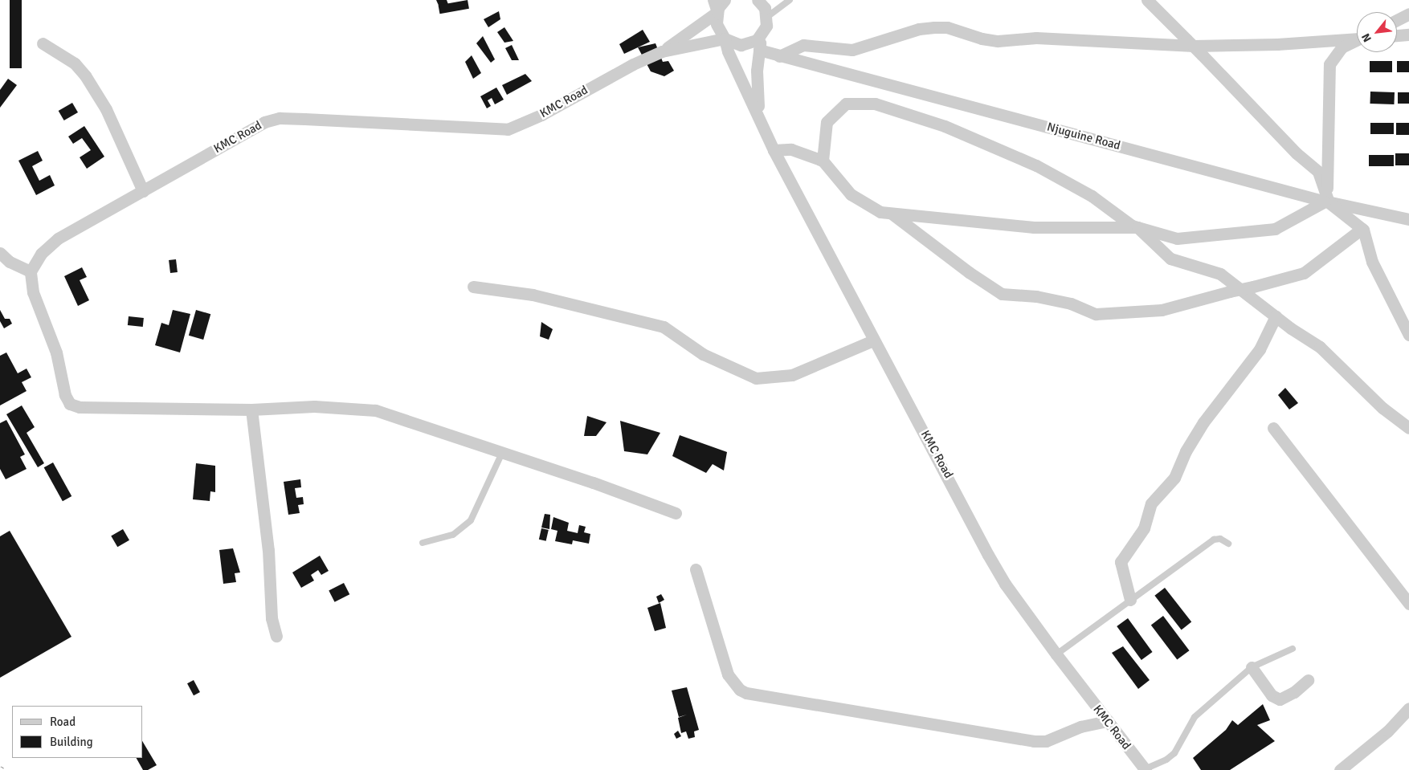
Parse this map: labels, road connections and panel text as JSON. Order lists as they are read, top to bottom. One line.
{"streets":{"street":["KMC Road","Njuguine Road"]},"crossings":[["KMC Road","Njuguine Road"]],"legend":["Road","Building"],"north":"bottom left"}
